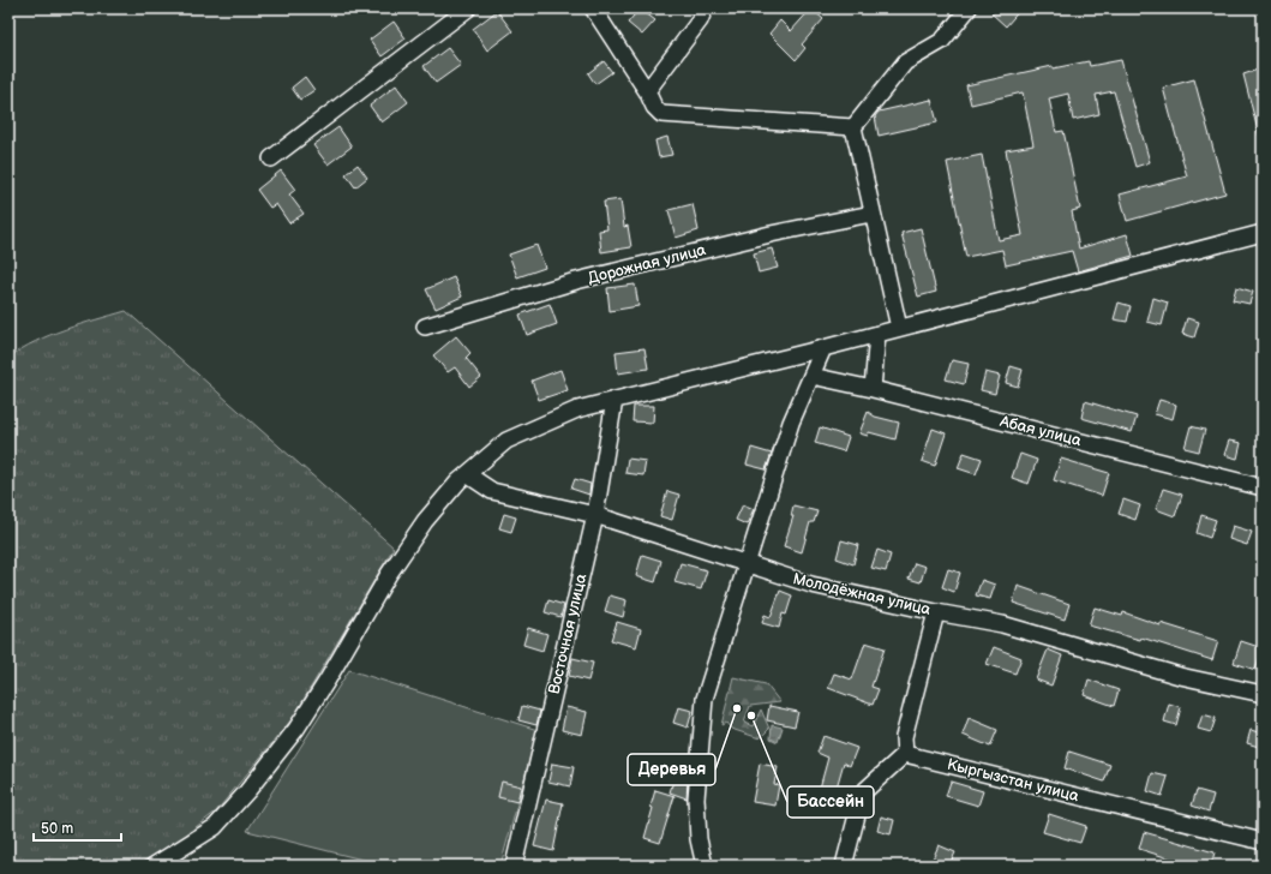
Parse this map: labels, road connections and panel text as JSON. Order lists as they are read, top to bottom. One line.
{"streets":{"street":["Дорожная улица","Абая улица","Молодёжная улица","Восточная улица","Кыргызстан улица"]},"crossings":[["Молодёжная улица","Восточная улица"]],"places":["Деревья","Бассейн"],"scale_bar":"50 m"}
